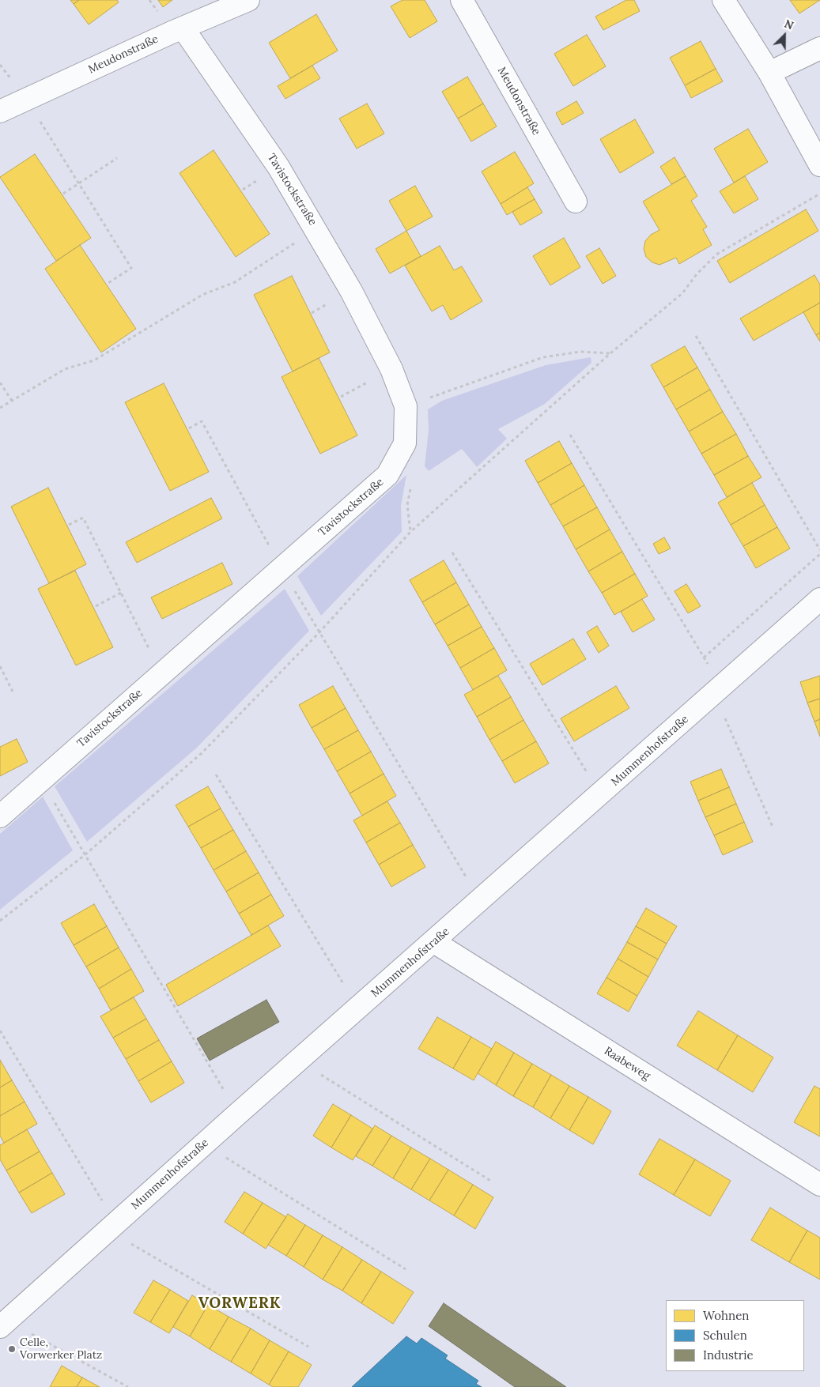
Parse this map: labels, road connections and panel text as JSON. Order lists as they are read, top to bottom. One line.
{"streets":{"street":["Meudonstraße","Tavistockstraße","Mummenhofstraße","Raabeweg"]},"crossings":[["Meudonstraße","Tavistockstraße"],["Mummenhofstraße","Raabeweg"]],"districts":["VORWERK"],"places":["Celle, Vorwerker Platz"],"legend":["Wohnen","Schulen","Industrie"],"north":"top right"}
